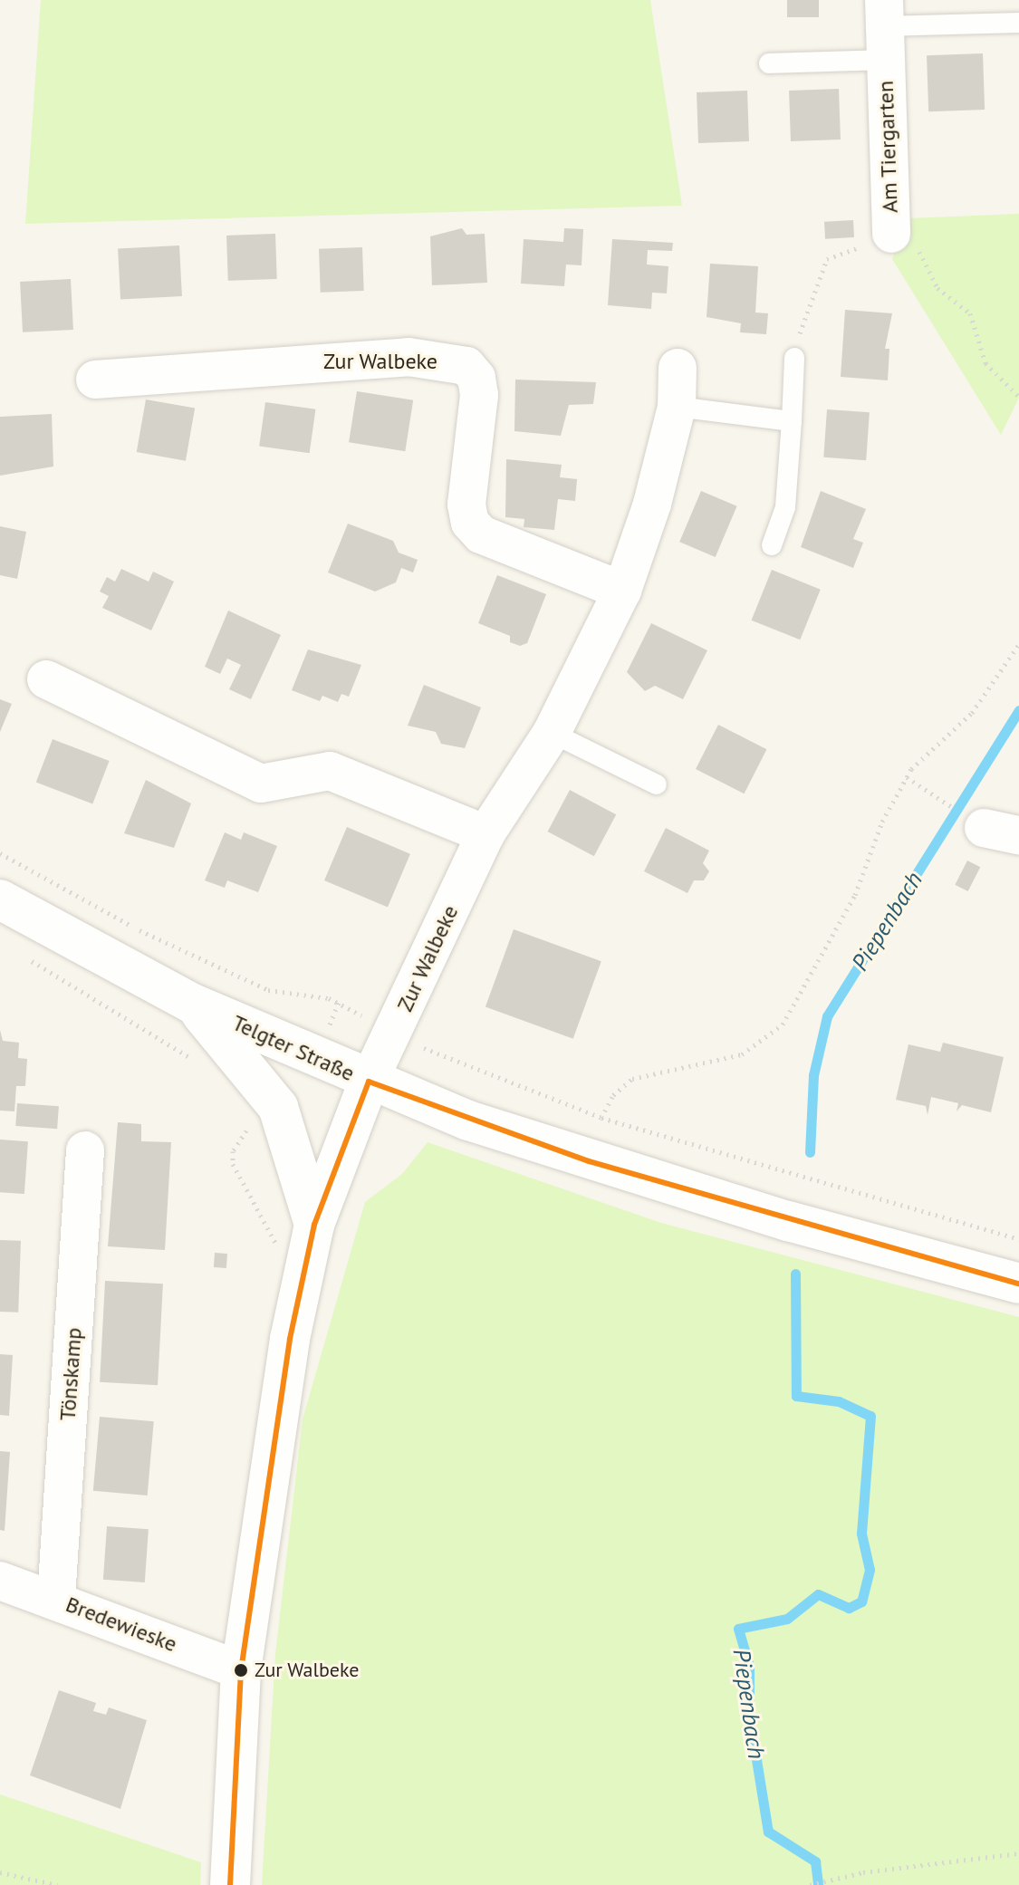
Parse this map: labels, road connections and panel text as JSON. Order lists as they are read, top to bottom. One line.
{"streets":{"street":["Am Tiergarten","Zur Walbeke","Telgter Straße","Tönskamp","Bredewieske"]},"crossings":[["Zur Walbeke","Telgter Straße"],["Tönskamp","Bredewieske"]],"water":["Piepenbach"],"places":["Zur Walbeke"]}
